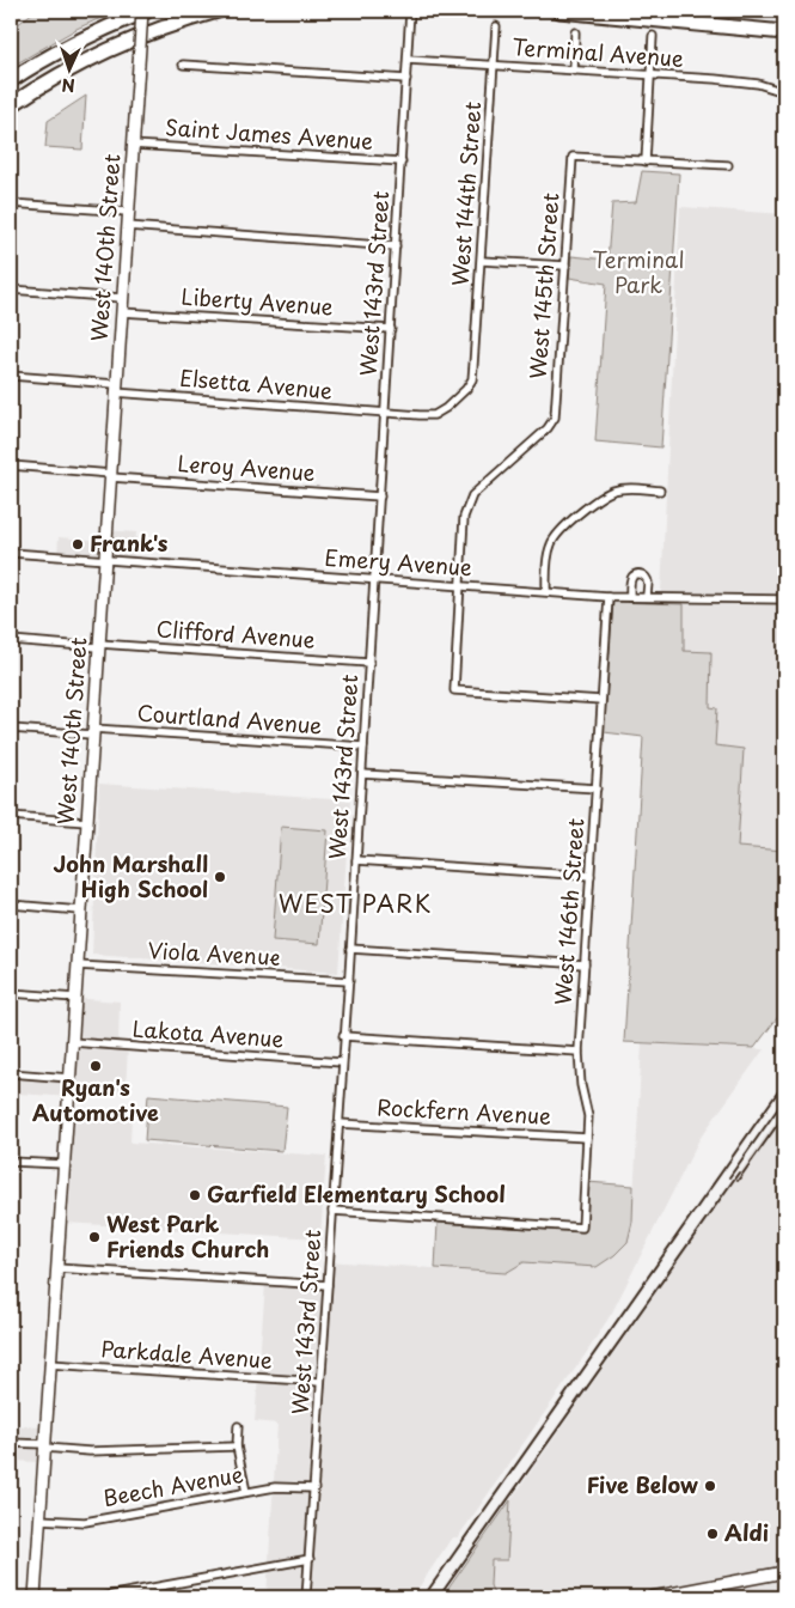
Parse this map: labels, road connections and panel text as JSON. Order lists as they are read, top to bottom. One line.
{"streets":{"street":["Terminal Avenue","Saint James Avenue","West 144th Street","West 140th Street","West 143rd Street","West 145th Street","Liberty Avenue","Elsetta Avenue","Leroy Avenue","Emery Avenue","Clifford Avenue","Courtland Avenue","West 146th Street","Viola Avenue","Lakota Avenue","Rockfern Avenue","Parkdale Avenue","Beech Avenue"]},"crossings":[["Terminal Avenue","West 144th Street"],["Terminal Avenue","West 143rd Street"],["Saint James Avenue","West 140th Street"],["Saint James Avenue","West 143rd Street"],["West 144th Street","Elsetta Avenue"],["West 140th Street","Liberty Avenue"],["West 140th Street","Elsetta Avenue"],["West 140th Street","Leroy Avenue"],["West 140th Street","Emery Avenue"],["West 140th Street","Clifford Avenue"],["West 140th Street","Courtland Avenue"],["West 140th Street","Viola Avenue"],["West 140th Street","Lakota Avenue"],["West 140th Street","Parkdale Avenue"],["West 140th Street","Beech Avenue"],["West 143rd Street","Liberty Avenue"],["West 143rd Street","Elsetta Avenue"],["West 143rd Street","Leroy Avenue"],["West 143rd Street","Emery Avenue"],["West 143rd Street","Clifford Avenue"],["West 143rd Street","Courtland Avenue"],["West 143rd Street","West 146th Street"],["West 143rd Street","Viola Avenue"],["West 143rd Street","Lakota Avenue"],["West 143rd Street","Rockfern Avenue"],["West 143rd Street","Parkdale Avenue"],["West 143rd Street","Beech Avenue"],["West 145th Street","Emery Avenue"],["Emery Avenue","West 146th Street"],["West 146th Street","Rockfern Avenue"]],"districts":["WEST PARK"],"parks":["Terminal Park"],"places":["Frank's","John Marshall High School","Ryan's Automotive","Garfield Elementary School","West Park Friends Church","Five Below","Aldi"],"north":"bottom"}
